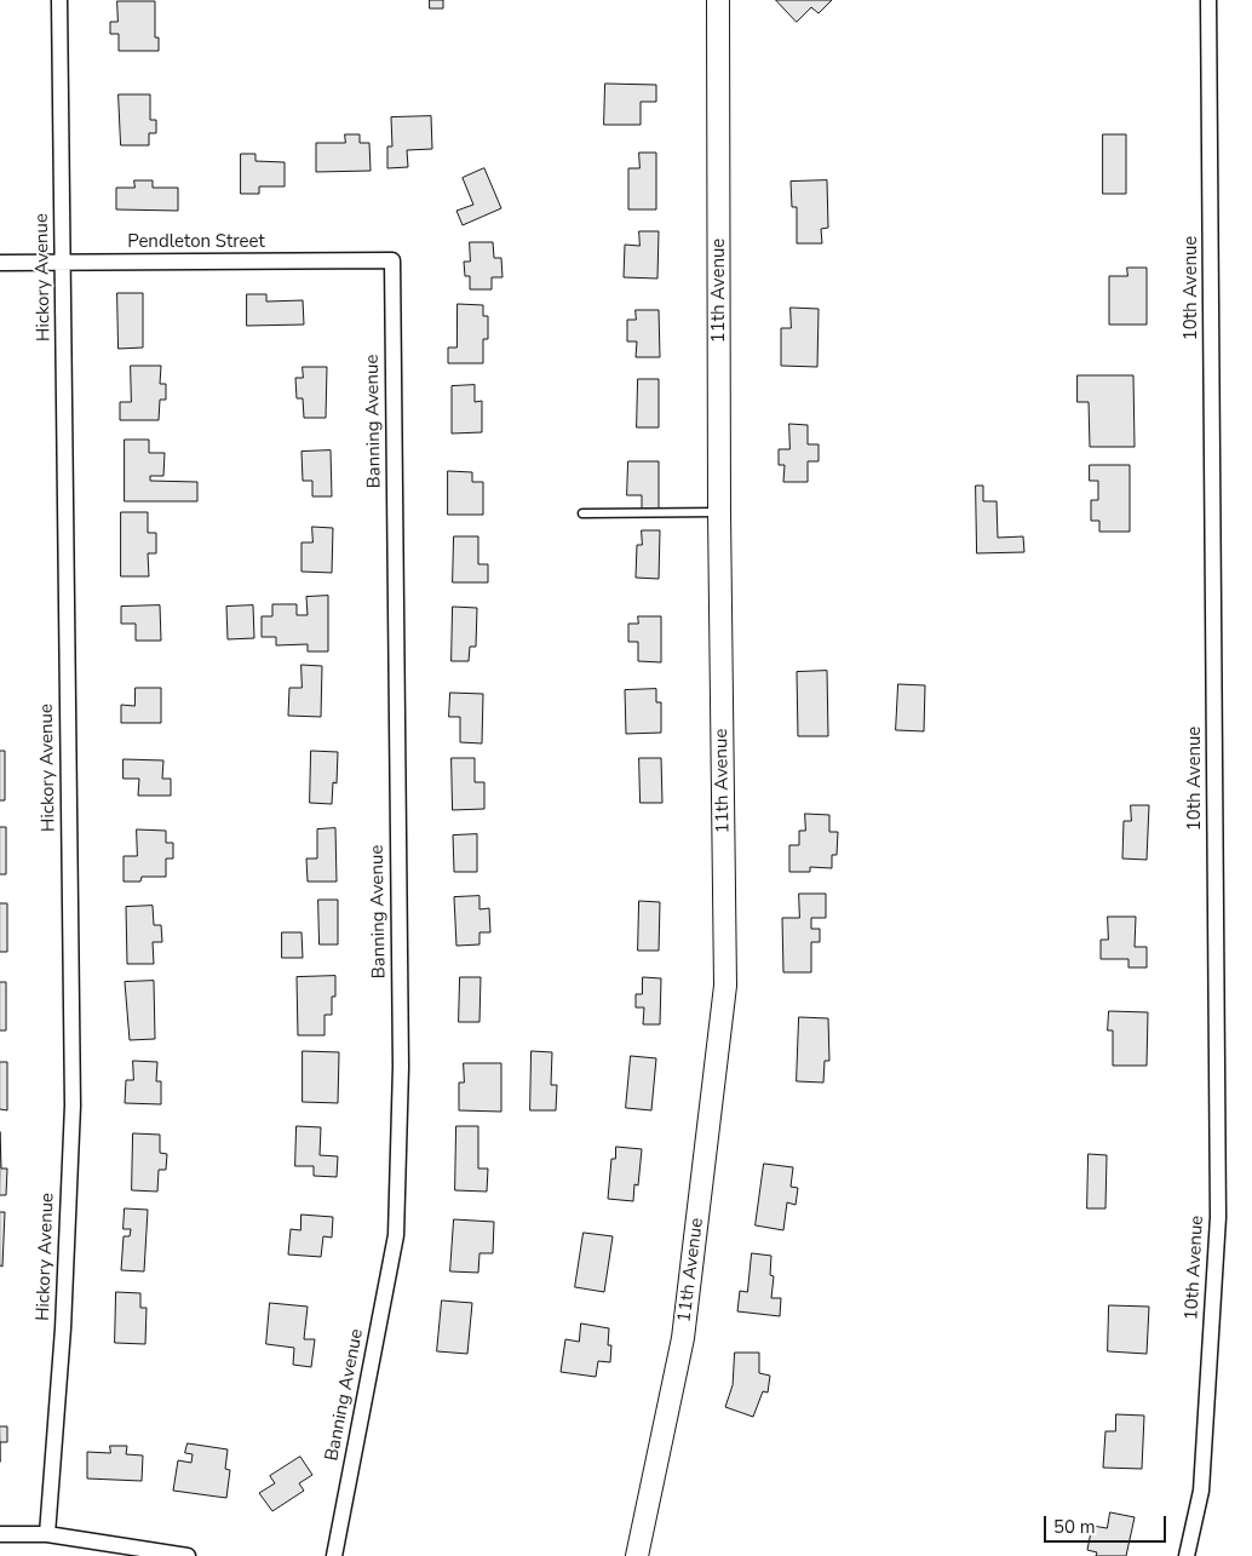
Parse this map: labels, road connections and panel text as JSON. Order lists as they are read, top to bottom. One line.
{"streets":{"main road":["11th Avenue"],"street":["Pendleton Street","Hickory Avenue","10th Avenue","Banning Avenue"]},"crossings":[["Pendleton Street","Hickory Avenue"],["Pendleton Street","Banning Avenue"]],"scale_bar":"50 m"}
